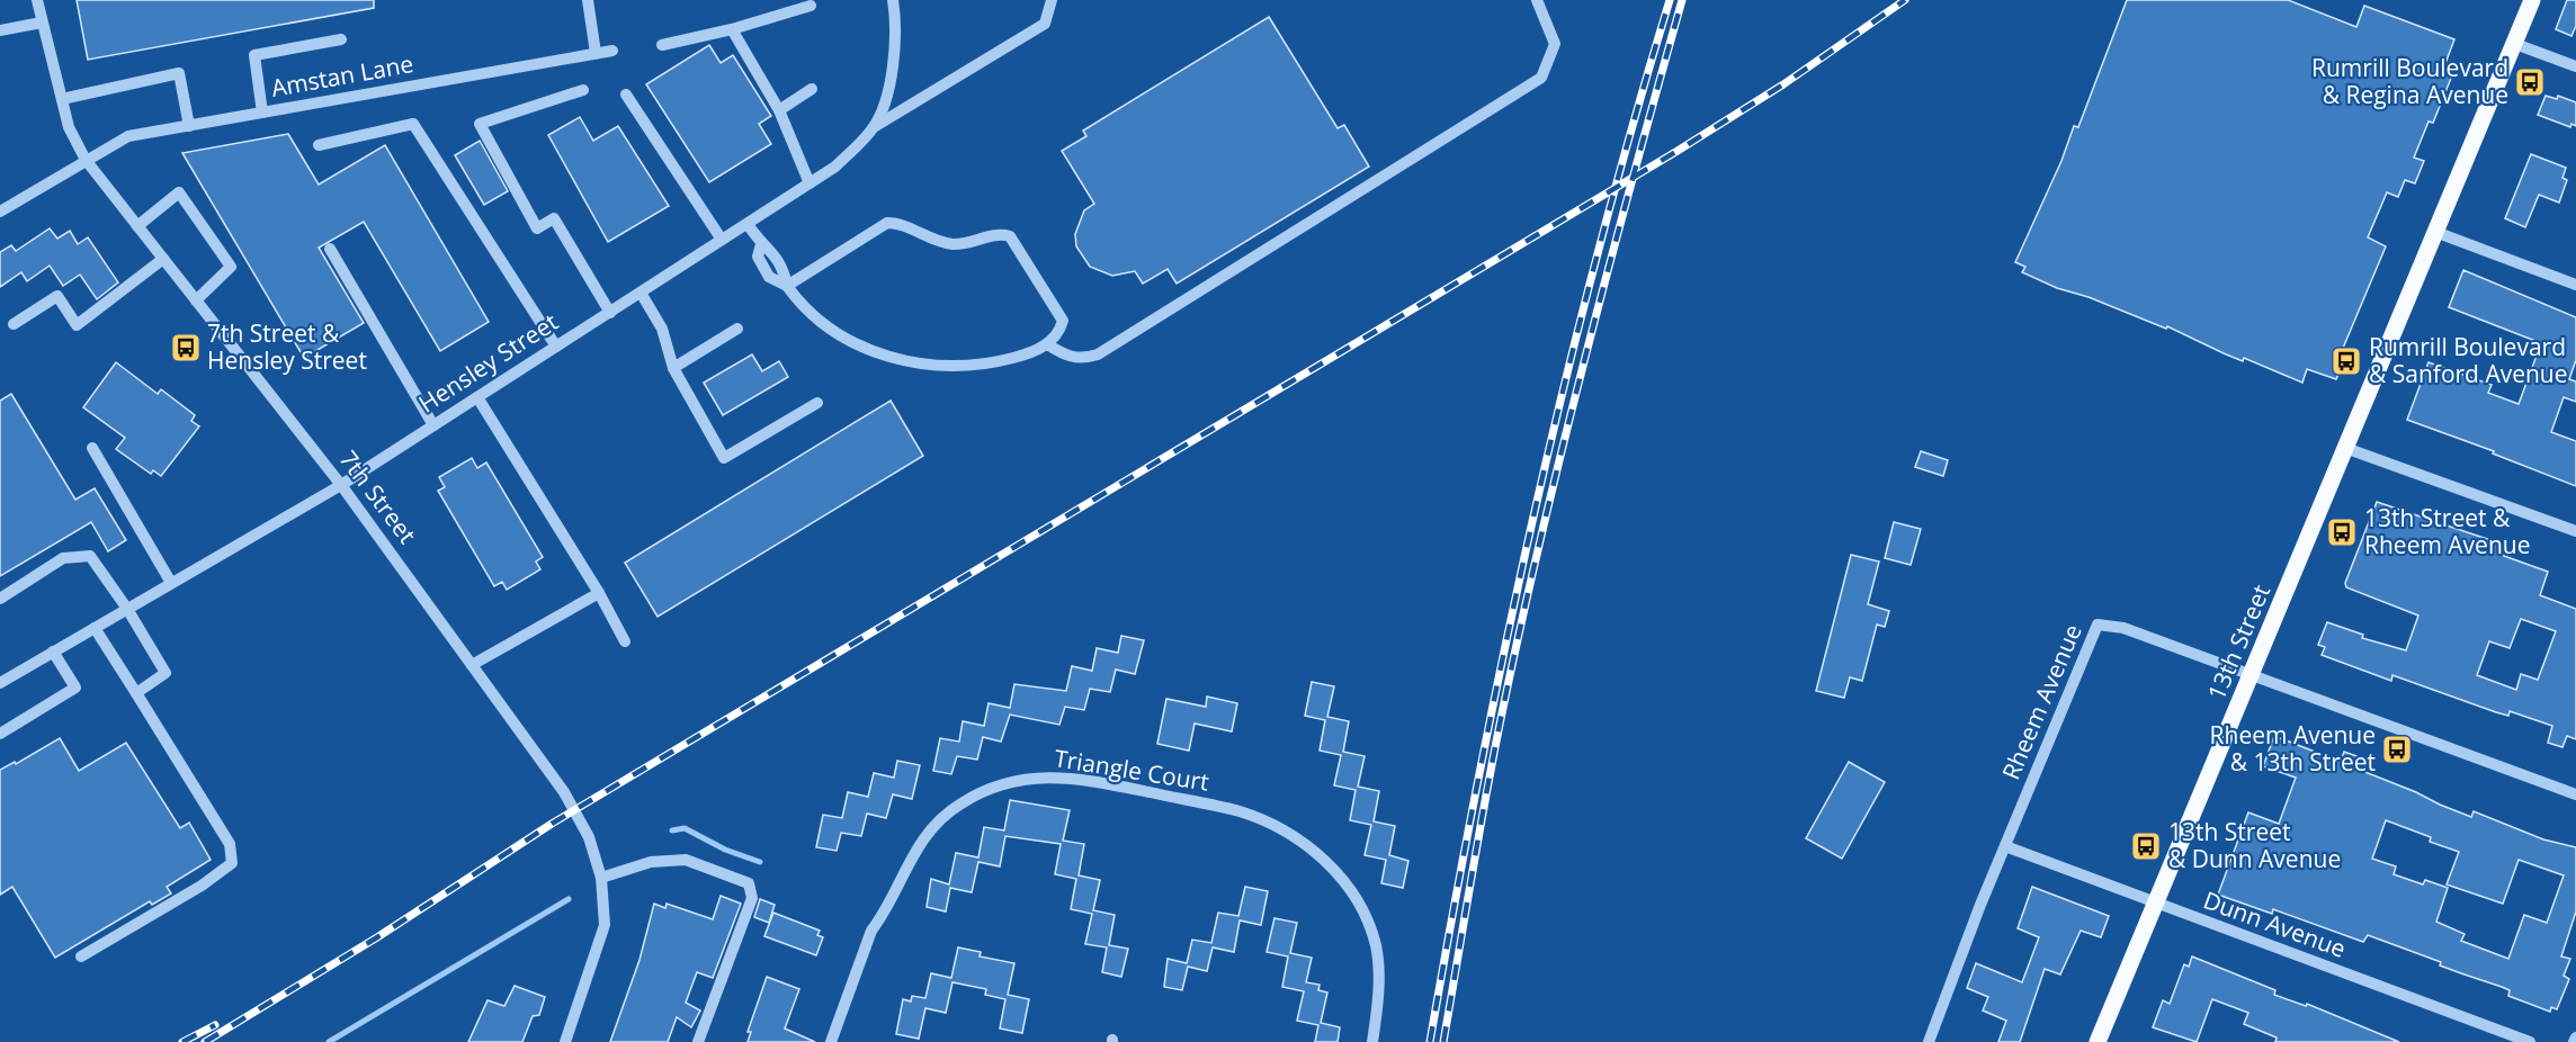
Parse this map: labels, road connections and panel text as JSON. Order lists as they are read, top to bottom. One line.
{"streets":{"main road":["13th Street"],"street":["Amstan Lane","Hensley Street","7th Street","Rheem Avenue","Triangle Court","Dunn Avenue"]},"crossings":[["Amstan Lane","7th Street"],["Hensley Street","7th Street"],["13th Street","Rheem Avenue"],["13th Street","Dunn Avenue"],["Rheem Avenue","Dunn Avenue"]],"places":{"bus stop":["Rumrill Boulevard & Regina Avenue","7th Street & Hensley Street","Rumrill Boulevard & Sanford Avenue","13th Street & Rheem Avenue","Rheem Avenue & 13th Street","13th Street & Dunn Avenue"]}}
